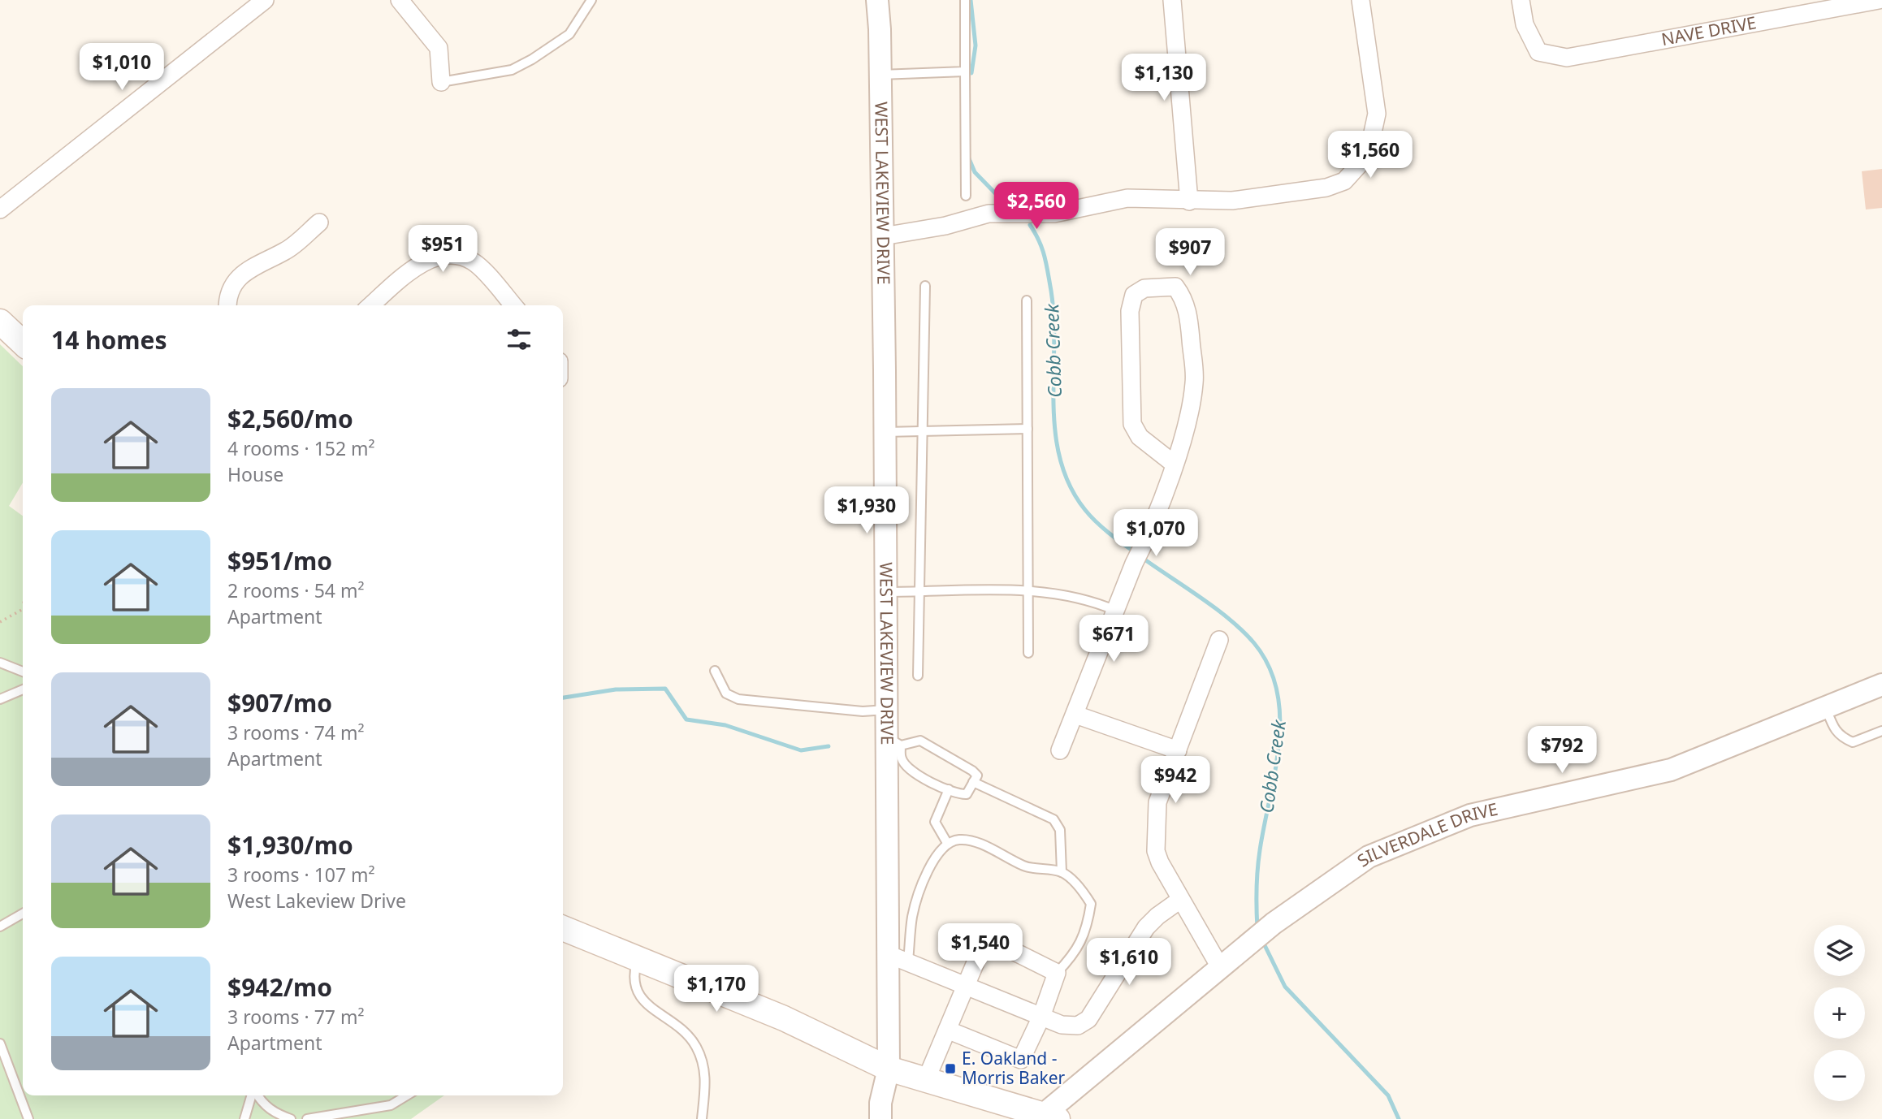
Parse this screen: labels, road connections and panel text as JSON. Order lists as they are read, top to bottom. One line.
{"streets":{"street":["NAVE DRIVE","WEST LAKEVIEW DRIVE","SILVERDALE DRIVE"]},"water":["Cobb Creek"],"places":{"transit":["E. Oakland - Morris Baker"]},"page":{"price":["$1,010","$1,130","$1,560","$2,560","$951","$907","$1,930","$1,070","$671","$792","$942","$1,540","$1,610","$1,170"],"heading":"14 homes","list":[{"name":"$2,560/mo","note":"4 rooms · 152 m² · House"},{"name":"$951/mo","note":"2 rooms · 54 m² · Apartment"},{"name":"$907/mo","note":"3 rooms · 74 m² · Apartment"},{"name":"$1,930/mo","note":"3 rooms · 107 m² · West Lakeview Drive"},{"name":"$942/mo","note":"3 rooms · 77 m² · Apartment"}],"map_buttons":["+","−"]}}
